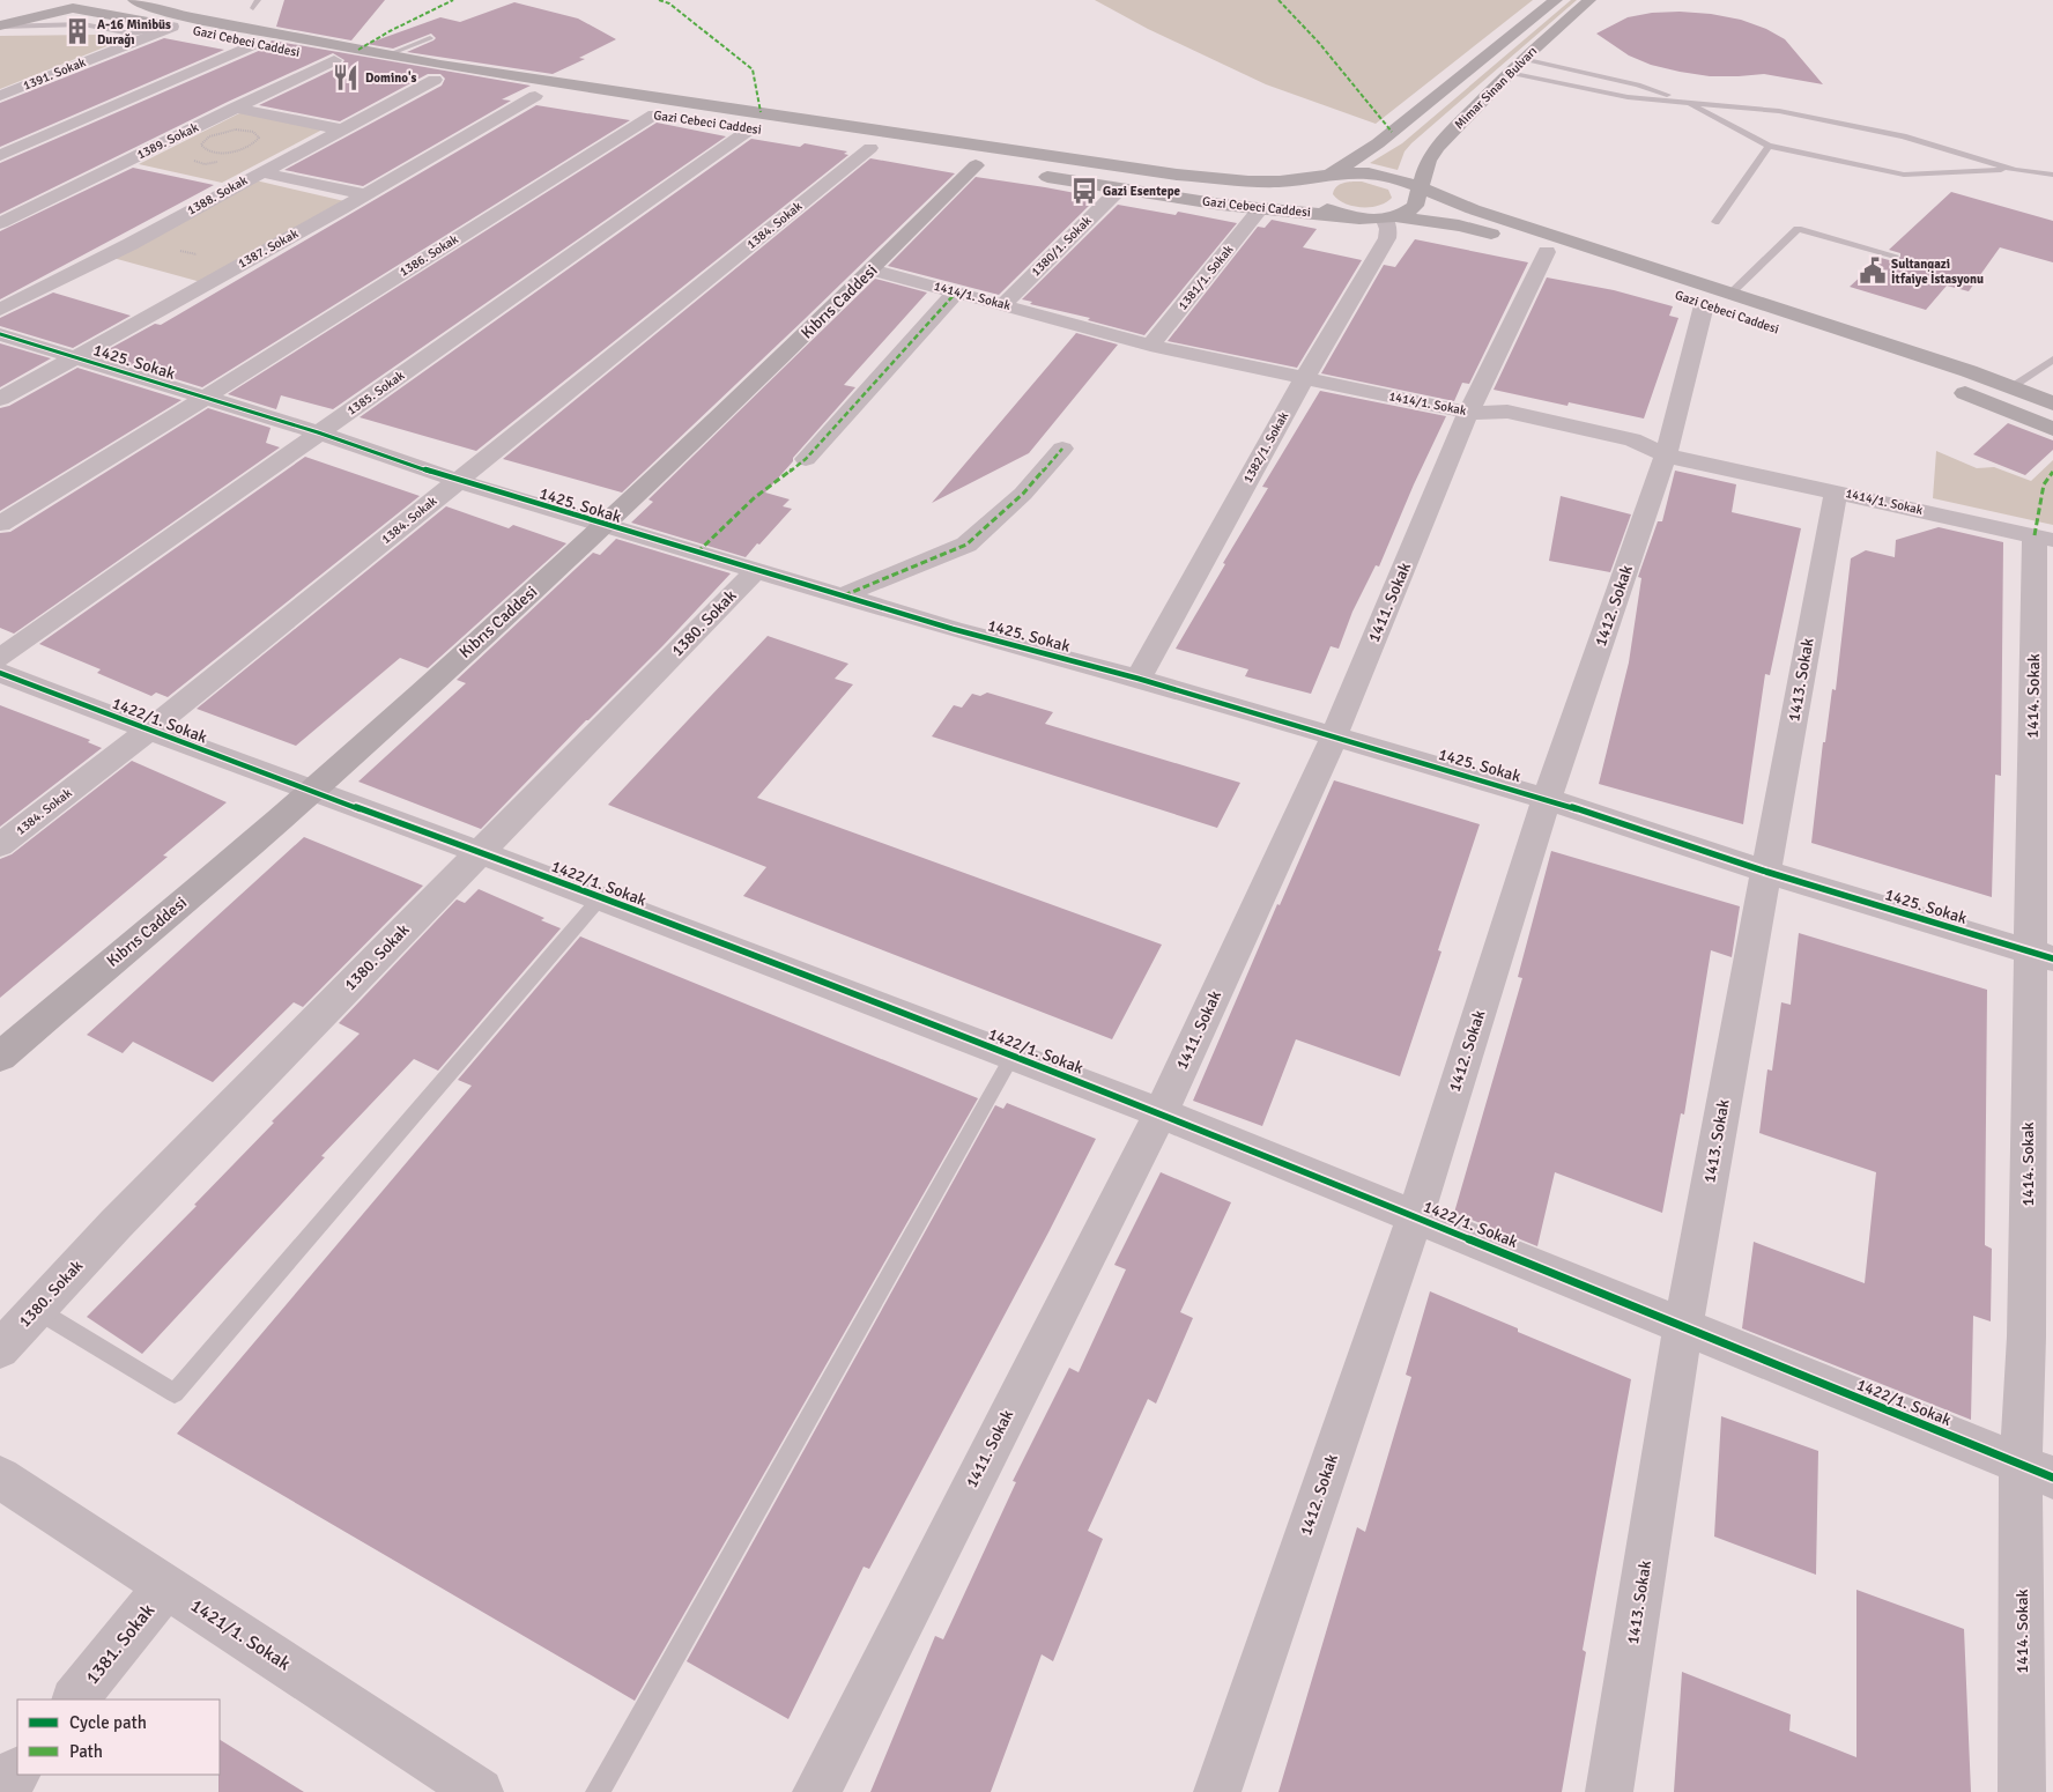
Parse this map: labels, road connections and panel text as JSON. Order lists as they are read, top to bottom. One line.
{"streets":{"main road":["Gazi Cebeci Caddesi","Mimar Sinan Bulvarı","Kıbrıs Caddesi"],"street":["1391. Sokak","1389. Sokak","1388. Sokak","1384. Sokak","1380/1. Sokak","1387. Sokak","1386. Sokak","1381/1. Sokak","1414/1. Sokak","1425. Sokak","1385. Sokak","1382/1. Sokak","1411. Sokak","1412. Sokak","1380. Sokak","1413. Sokak","1414. Sokak","1422/1. Sokak","1421/1. Sokak","1381. Sokak"]},"crossings":[["Gazi Cebeci Caddesi","1391. Sokak"],["Gazi Cebeci Caddesi","Mimar Sinan Bulvarı"],["Gazi Cebeci Caddesi","1389. Sokak"],["Gazi Cebeci Caddesi","1388. Sokak"],["Gazi Cebeci Caddesi","1380/1. Sokak"],["Gazi Cebeci Caddesi","1387. Sokak"],["Gazi Cebeci Caddesi","1386. Sokak"],["Gazi Cebeci Caddesi","1381/1. Sokak"],["Gazi Cebeci Caddesi","1385. Sokak"],["Gazi Cebeci Caddesi","1382/1. Sokak"],["Gazi Cebeci Caddesi","1411. Sokak"],["Gazi Cebeci Caddesi","1412. Sokak"],["Mimar Sinan Bulvarı","1382/1. Sokak"],["1384. Sokak","1425. Sokak"],["1384. Sokak","1422/1. Sokak"],["1380/1. Sokak","1414/1. Sokak"],["1387. Sokak","1425. Sokak"],["1386. Sokak","1425. Sokak"],["1381/1. Sokak","1414/1. Sokak"],["1414/1. Sokak","Kıbrıs Caddesi"],["1414/1. Sokak","1382/1. Sokak"],["1414/1. Sokak","1411. Sokak"],["1414/1. Sokak","1412. Sokak"],["1414/1. Sokak","1413. Sokak"],["1414/1. Sokak","1414. Sokak"],["Kıbrıs Caddesi","1425. Sokak"],["Kıbrıs Caddesi","1422/1. Sokak"],["1425. Sokak","1385. Sokak"],["1425. Sokak","1382/1. Sokak"],["1425. Sokak","1411. Sokak"],["1425. Sokak","1412. Sokak"],["1425. Sokak","1380. Sokak"],["1425. Sokak","1413. Sokak"],["1425. Sokak","1414. Sokak"],["1411. Sokak","1422/1. Sokak"],["1412. Sokak","1422/1. Sokak"],["1380. Sokak","1422/1. Sokak"],["1413. Sokak","1422/1. Sokak"],["1414. Sokak","1422/1. Sokak"],["1421/1. Sokak","1381. Sokak"]],"places":{"building":["A-16 Minibüs Durağı"],"restaurant":["Domino's"],"bus stop":["Gazi Esentepe"],"public building":["Sultangazi İtfaiye İstasyonu"]},"legend":["Cycle path","Path"]}
